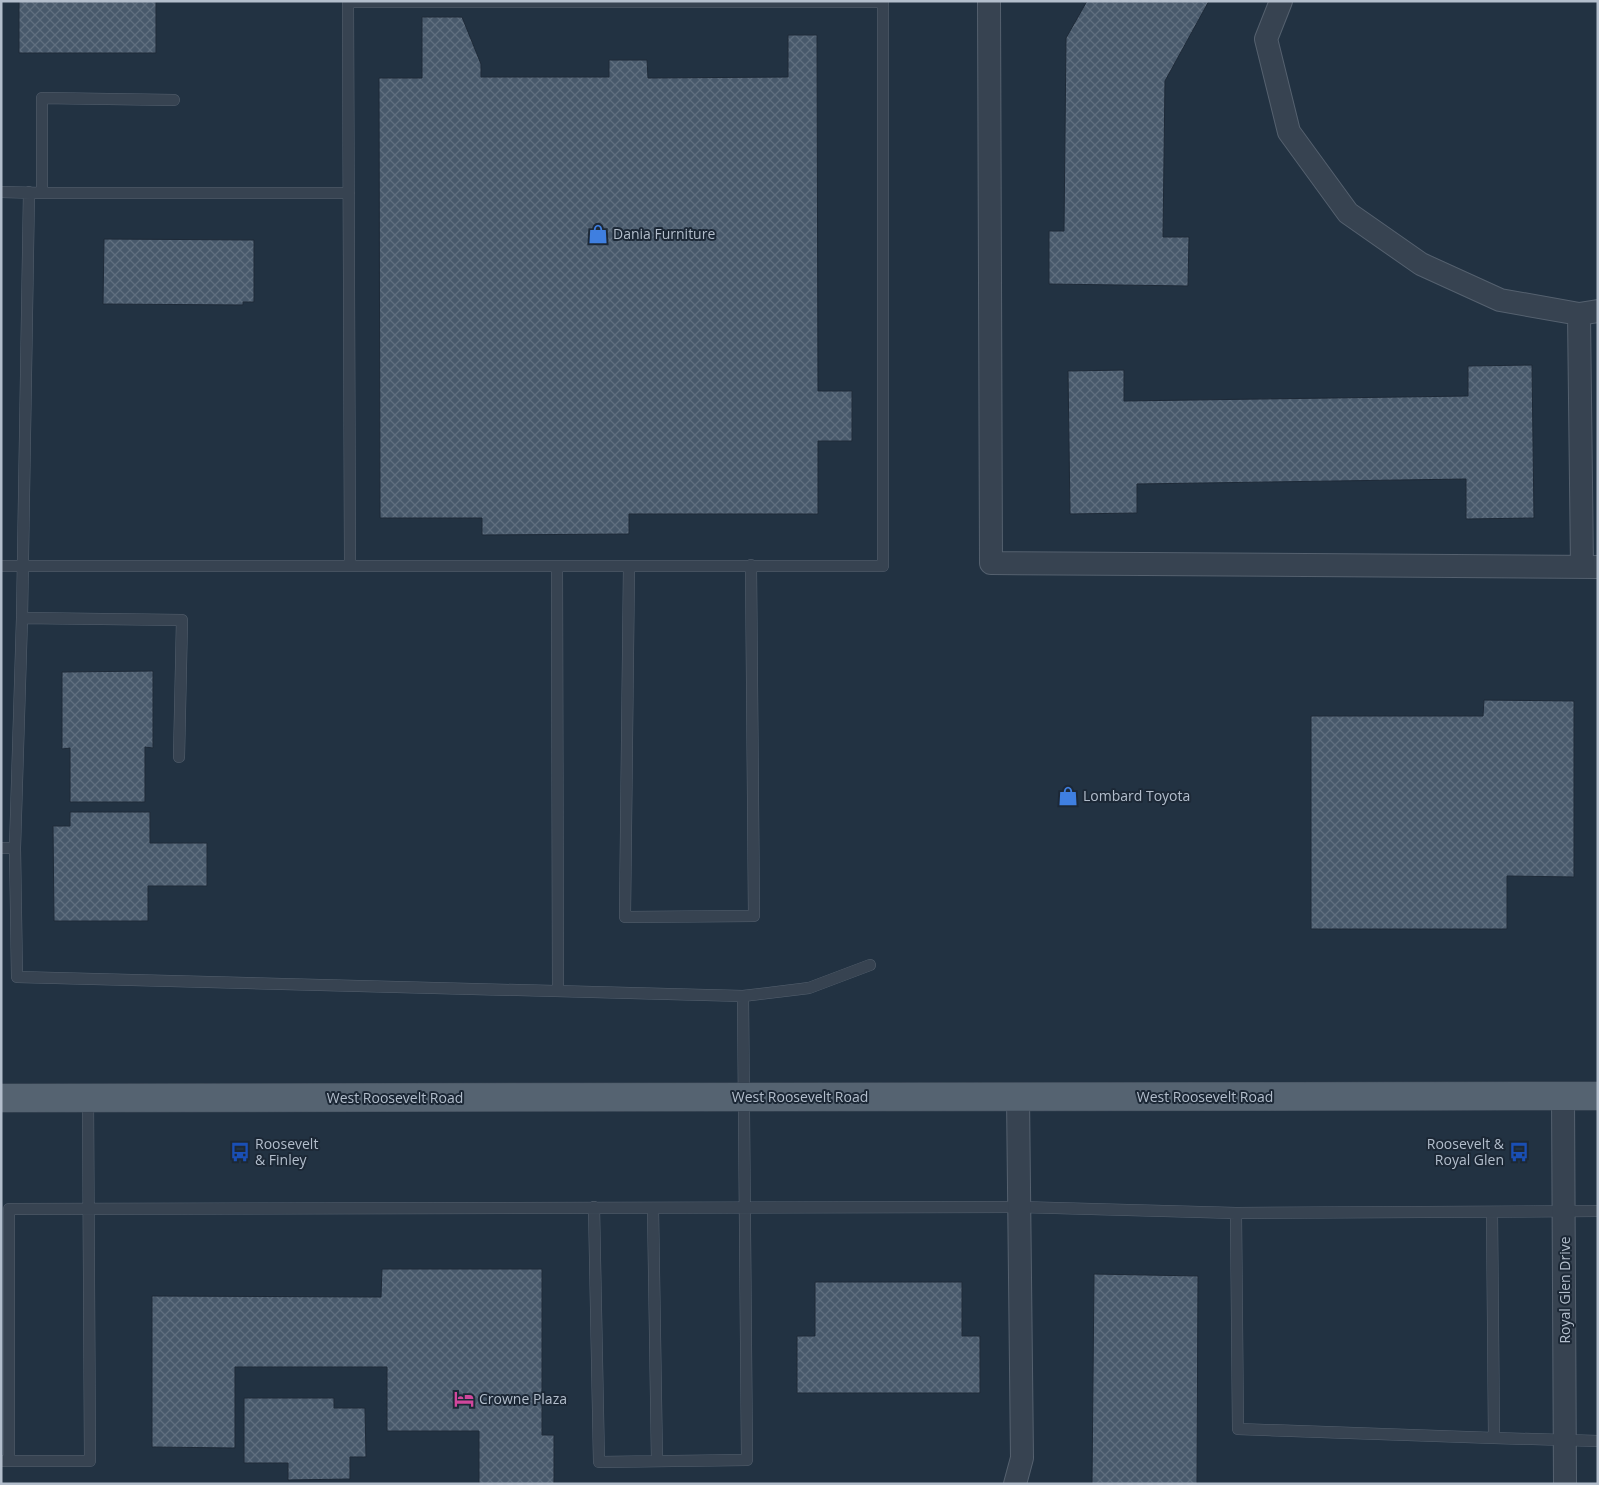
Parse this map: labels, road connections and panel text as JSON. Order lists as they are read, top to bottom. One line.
{"streets":{"main road":["West Roosevelt Road"],"street":["Royal Glen Drive"]},"crossings":[["West Roosevelt Road","Royal Glen Drive"]],"places":{"shop":["Dania Furniture","Lombard Toyota"],"bus stop":["Roosevelt & Finley","Roosevelt & Royal Glen"],"hotel":["Crowne Plaza"]}}
